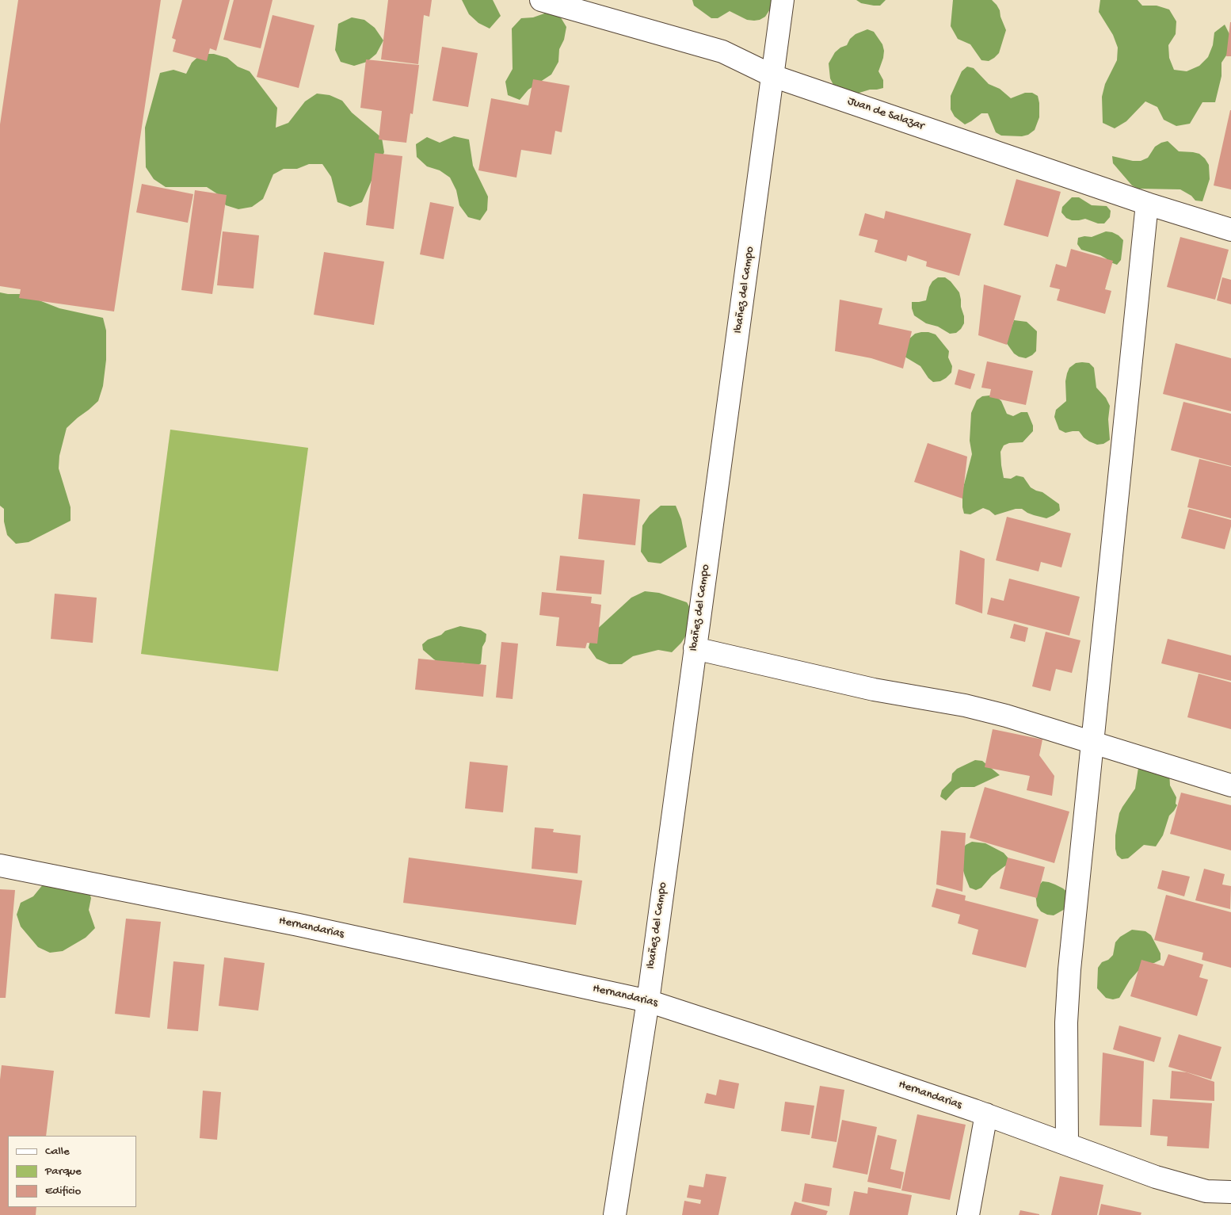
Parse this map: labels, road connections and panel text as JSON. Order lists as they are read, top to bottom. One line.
{"streets":{"street":["Juan de Salazar","Ibañez del Campo","Hernandarias"]},"crossings":[["Juan de Salazar","Ibañez del Campo"],["Ibañez del Campo","Hernandarias"]],"legend":["Calle","Parque","Edificio"]}
